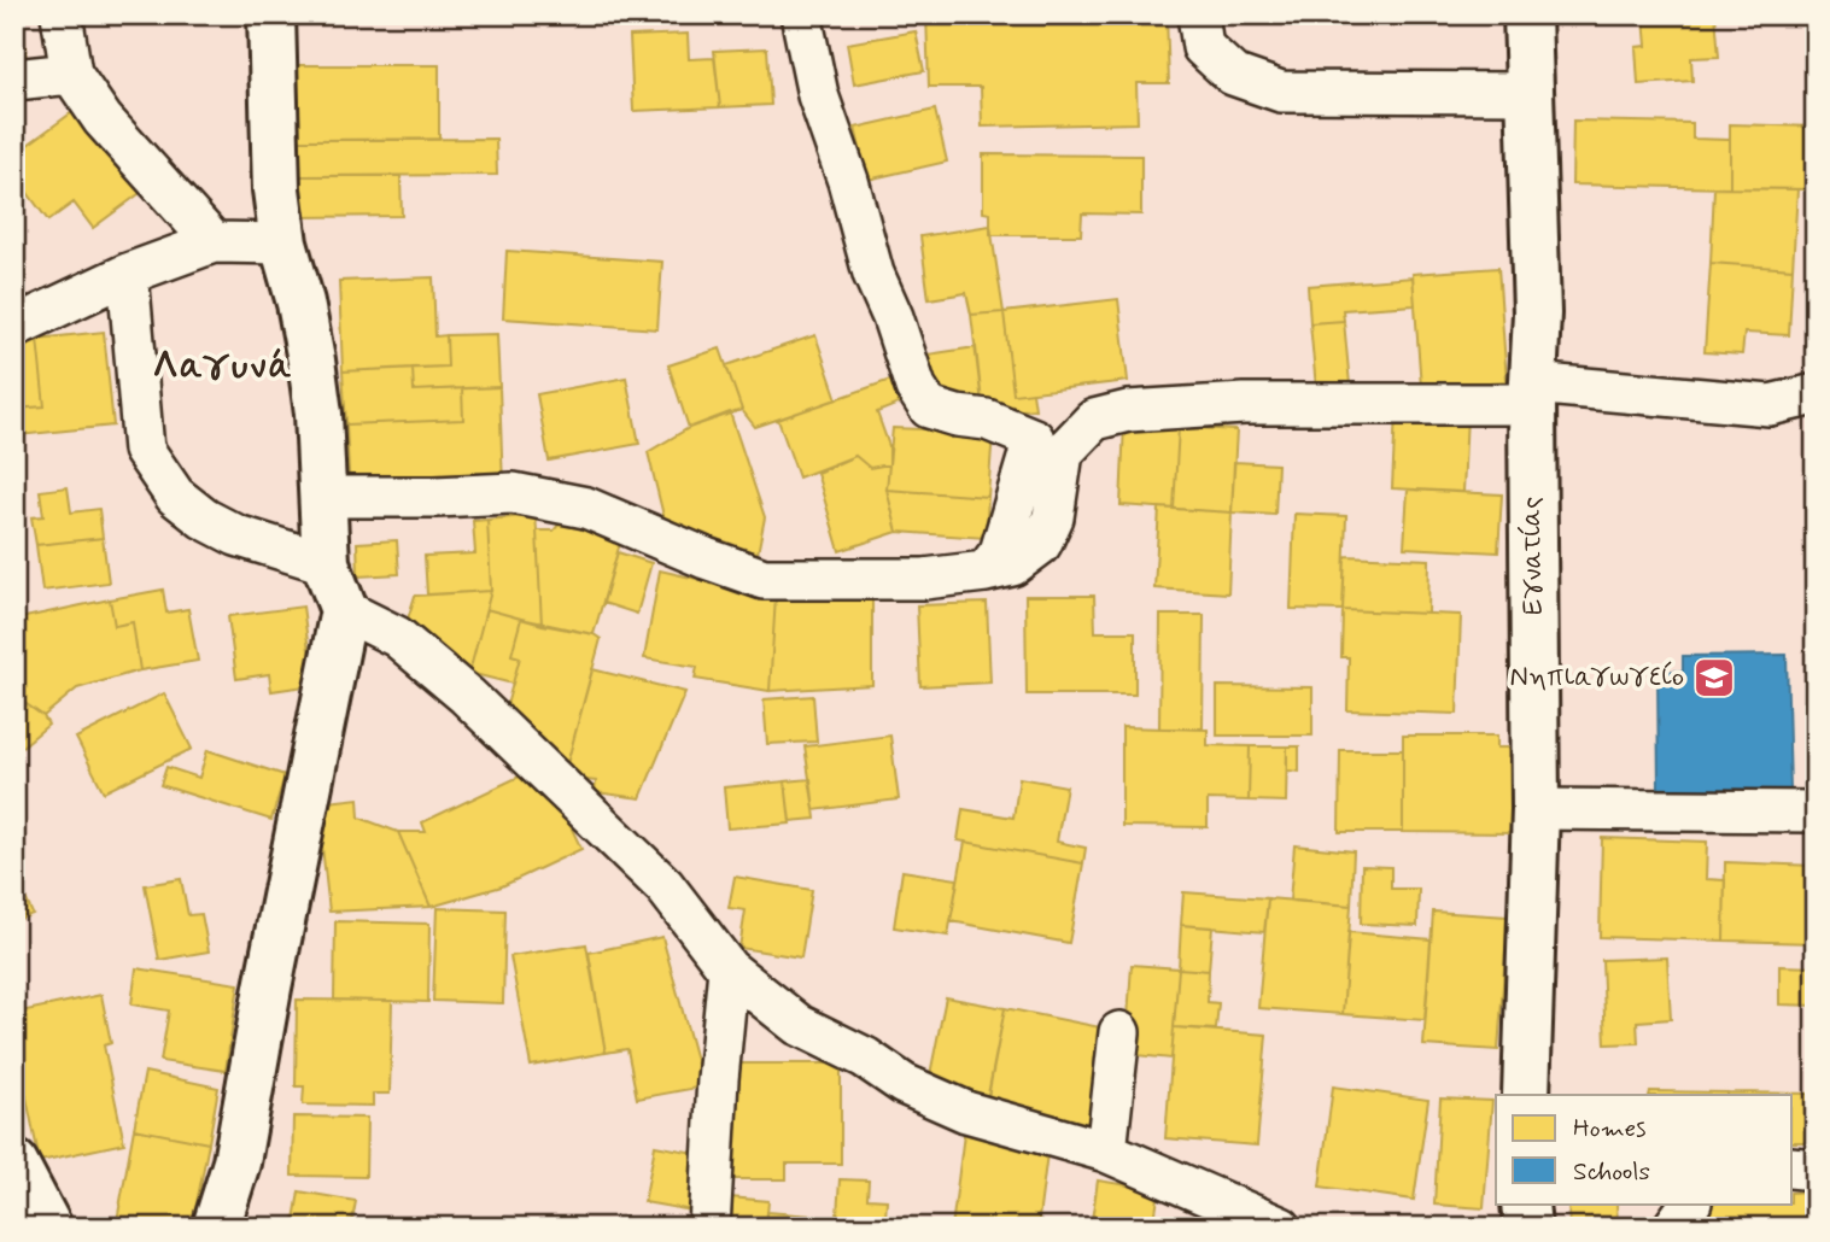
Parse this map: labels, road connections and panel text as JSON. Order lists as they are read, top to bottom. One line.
{"streets":{"street":["Εγνατίας"]},"districts":["Λαγυνά"],"places":{"school or university":["Νηπιαγωγείο"]},"legend":["Homes","Schools"]}
